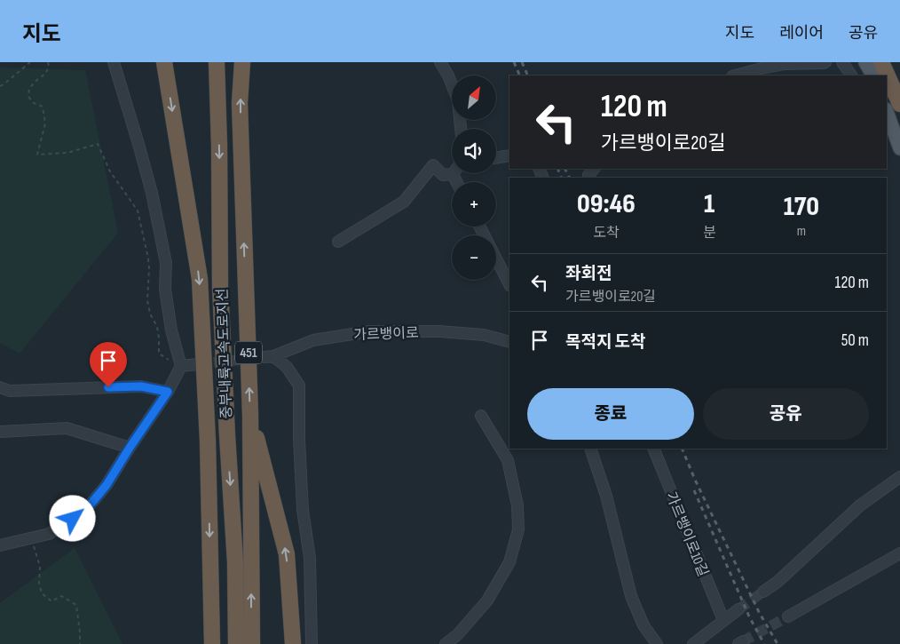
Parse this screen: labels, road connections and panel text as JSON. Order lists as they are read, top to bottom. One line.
{"streets":{"highway":["451","중부내륙고속도로지선"],"street":["가르뱅이로","가르뱅이로10길"]},"north":"top right","page":{"header":"지도","nav":["지도","레이어","공유"],"map_buttons":["+","−"],"turn":["120 m","가르뱅이로20길"],"eta":["09:46","도착","1","분","170","m"],"list":[{"name":"좌회전","note":"가르뱅이로20길","value":"120 m"},{"name":"목적지 도착","value":"50 m"}],"buttons":["종료","공유"]}}
